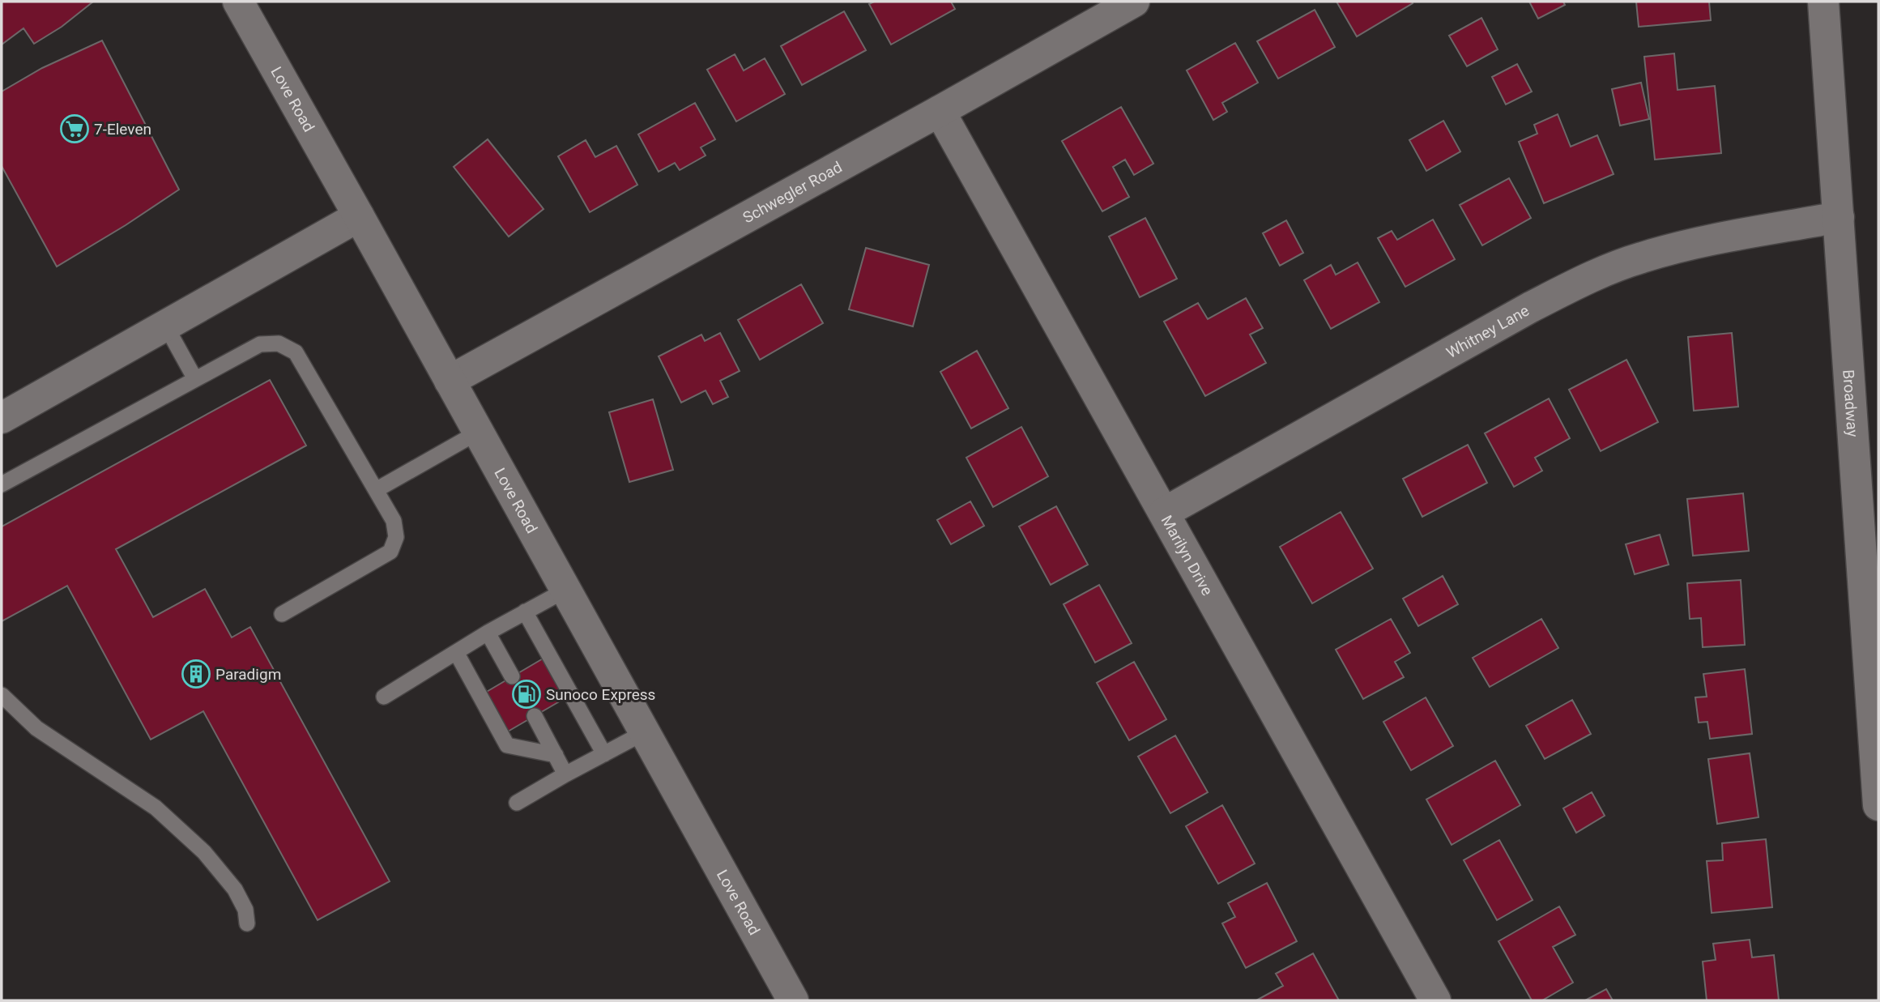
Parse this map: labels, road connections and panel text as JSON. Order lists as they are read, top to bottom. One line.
{"streets":{"street":["Love Road","Schwegler Road","Whitney Lane","Broadway","Marilyn Drive"]},"crossings":[["Love Road","Schwegler Road"],["Schwegler Road","Marilyn Drive"],["Whitney Lane","Broadway"],["Whitney Lane","Marilyn Drive"]],"places":{"supermarket":["7-Eleven"],"building":["Paradigm"],"fuel station":["Sunoco Express"]}}
